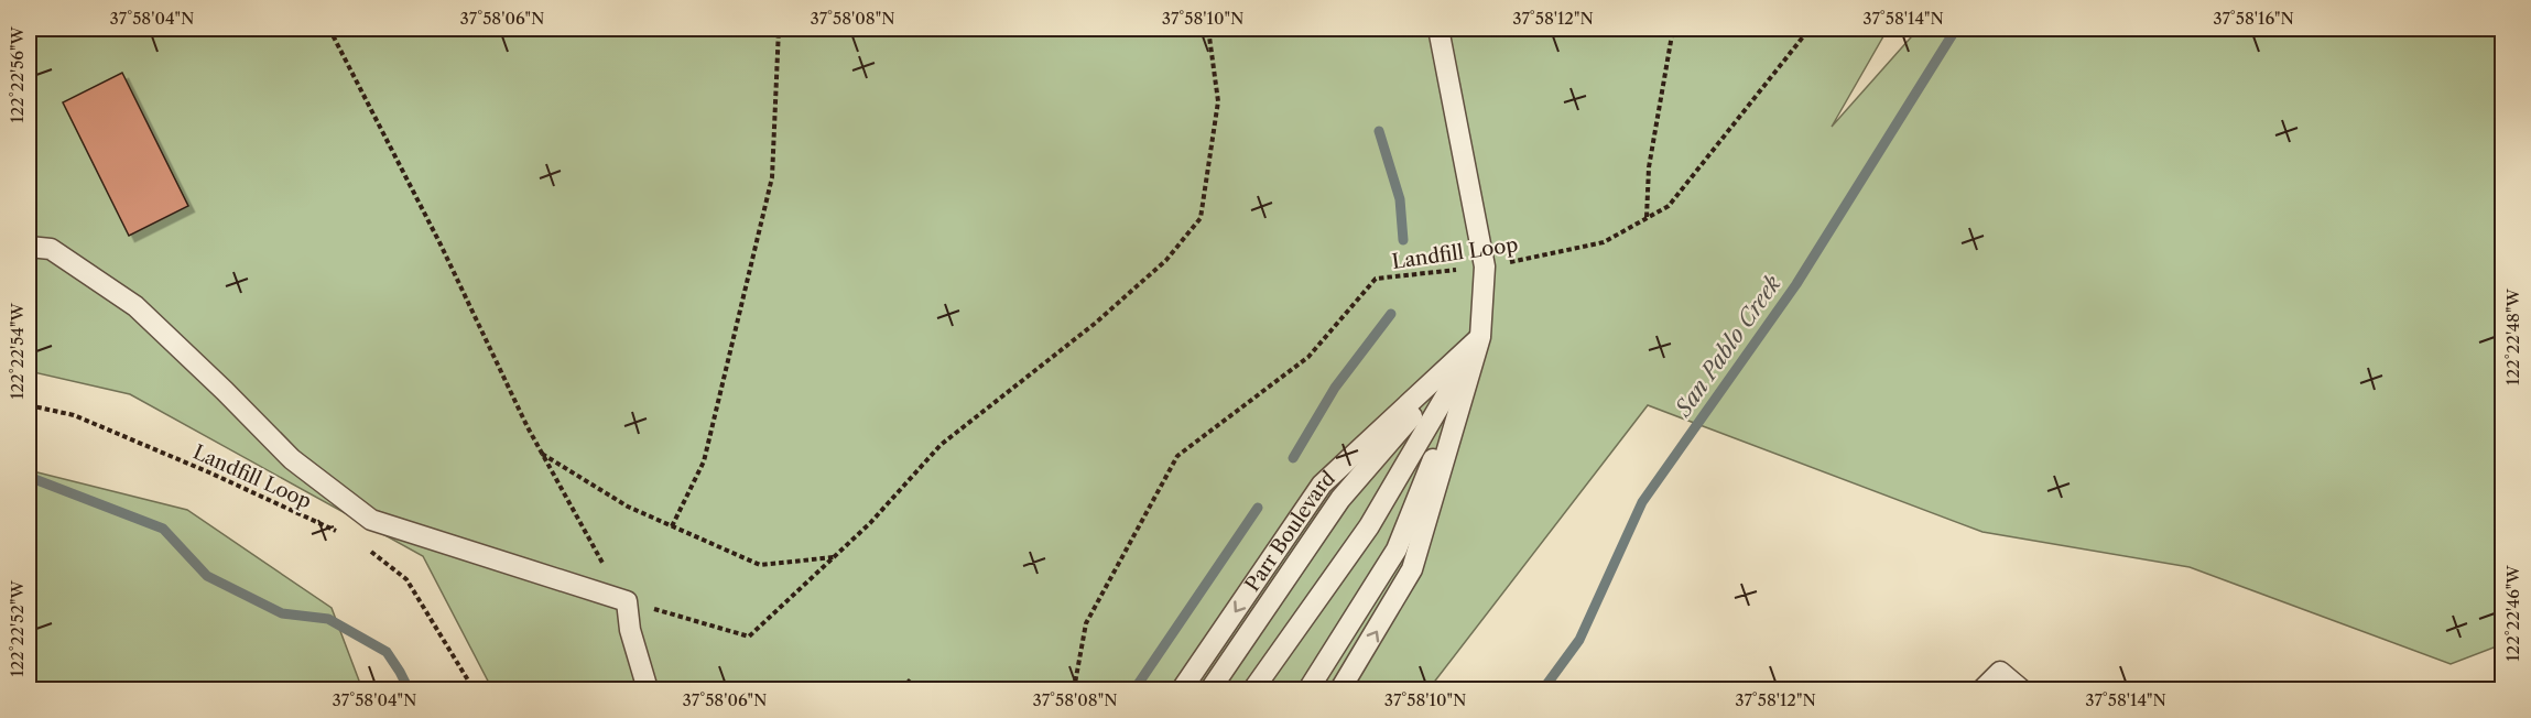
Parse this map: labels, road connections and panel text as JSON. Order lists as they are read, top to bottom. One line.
{"streets":{"lane":["Parr Boulevard"],"path":["Landfill Loop"]},"water":["San Pablo Creek"],"coordinates":["37°58'04\"N","37°58'06\"N","37°58'08\"N","37°58'10\"N","37°58'12\"N","37°58'14\"N","37°58'16\"N","122°22'56\"W","122°22'48\"W","122°22'54\"W","122°22'46\"W","122°22'52\"W"]}
